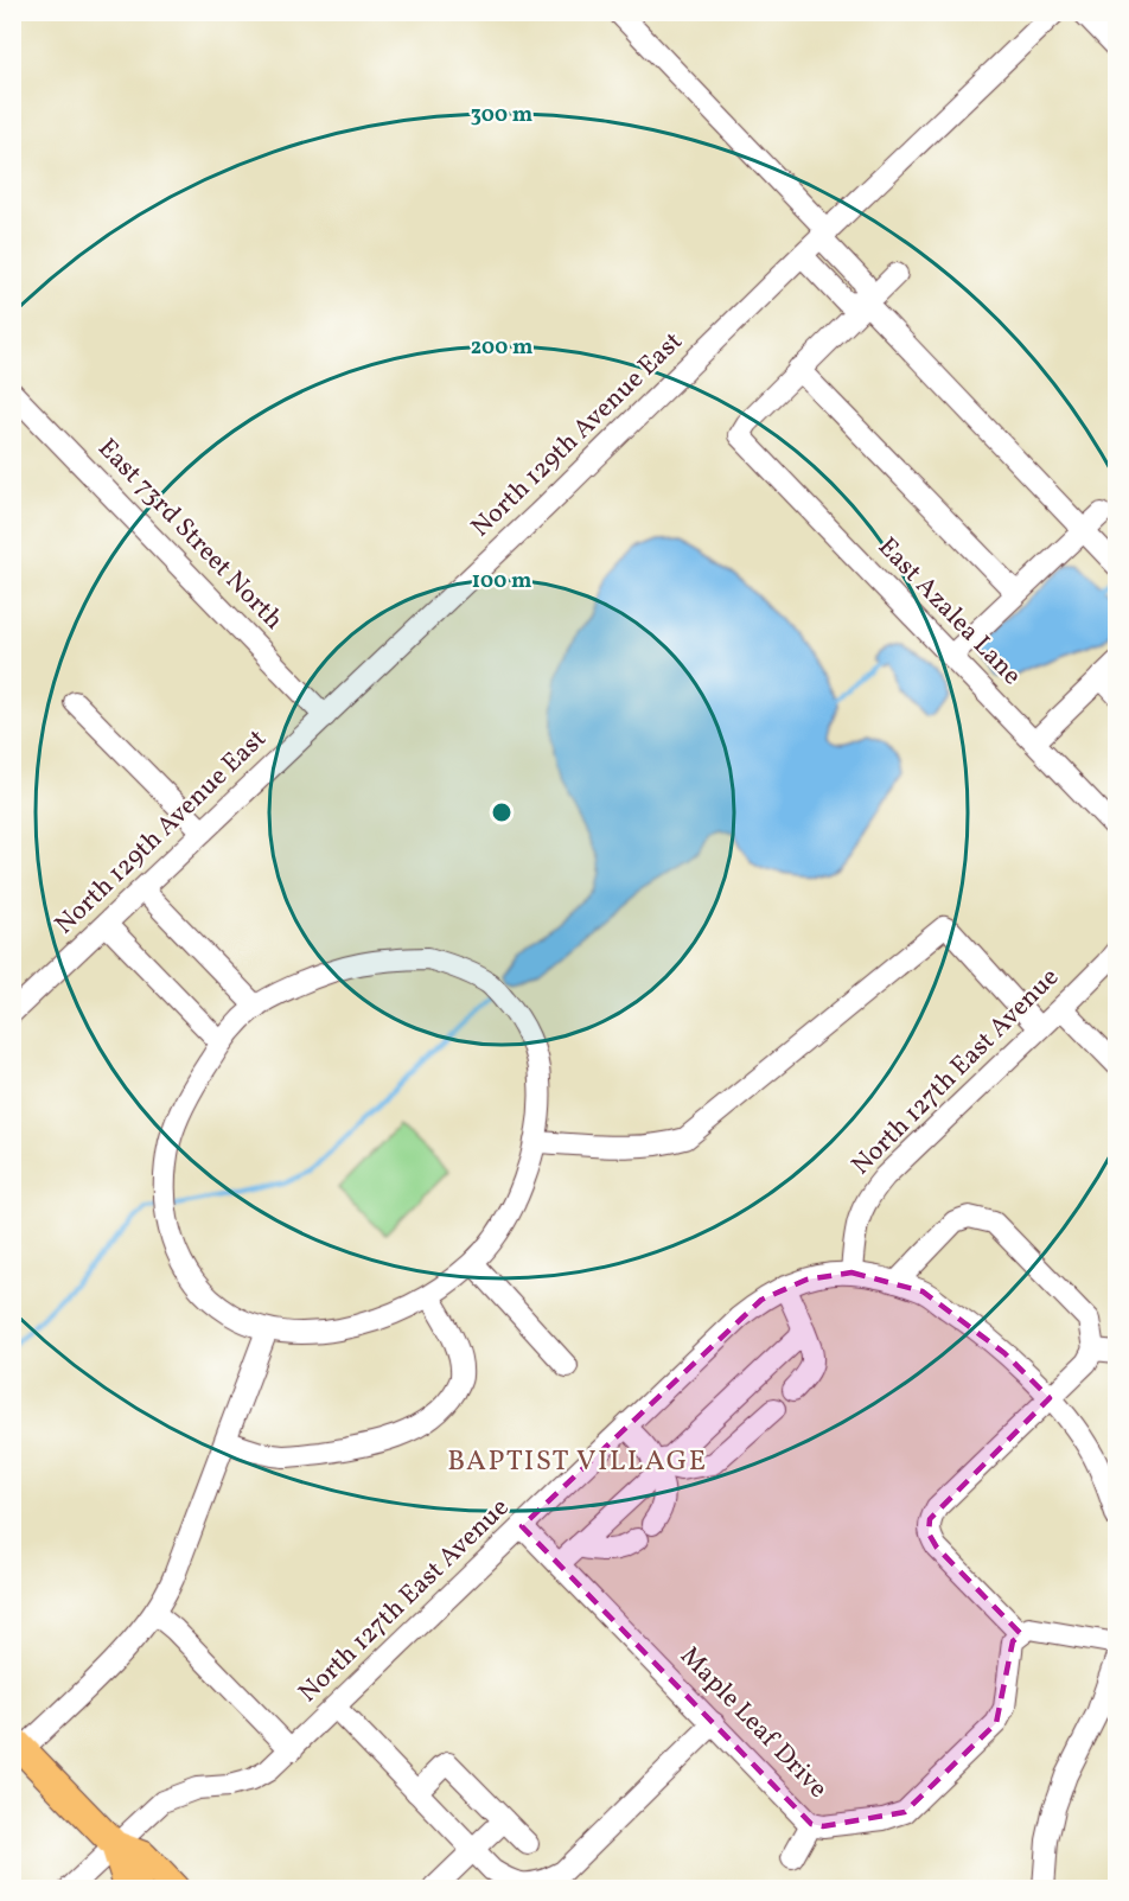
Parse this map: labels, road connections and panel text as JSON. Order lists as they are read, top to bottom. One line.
{"streets":{"street":["North 129th Avenue East","East 73rd Street North","East Azalea Lane","North 127th East Avenue","Maple Leaf Drive"]},"crossings":[["North 129th Avenue East","East 73rd Street North"],["North 127th East Avenue","Maple Leaf Drive"]],"districts":["BAPTIST VILLAGE"],"rings":["300 m","200 m","100 m"]}
